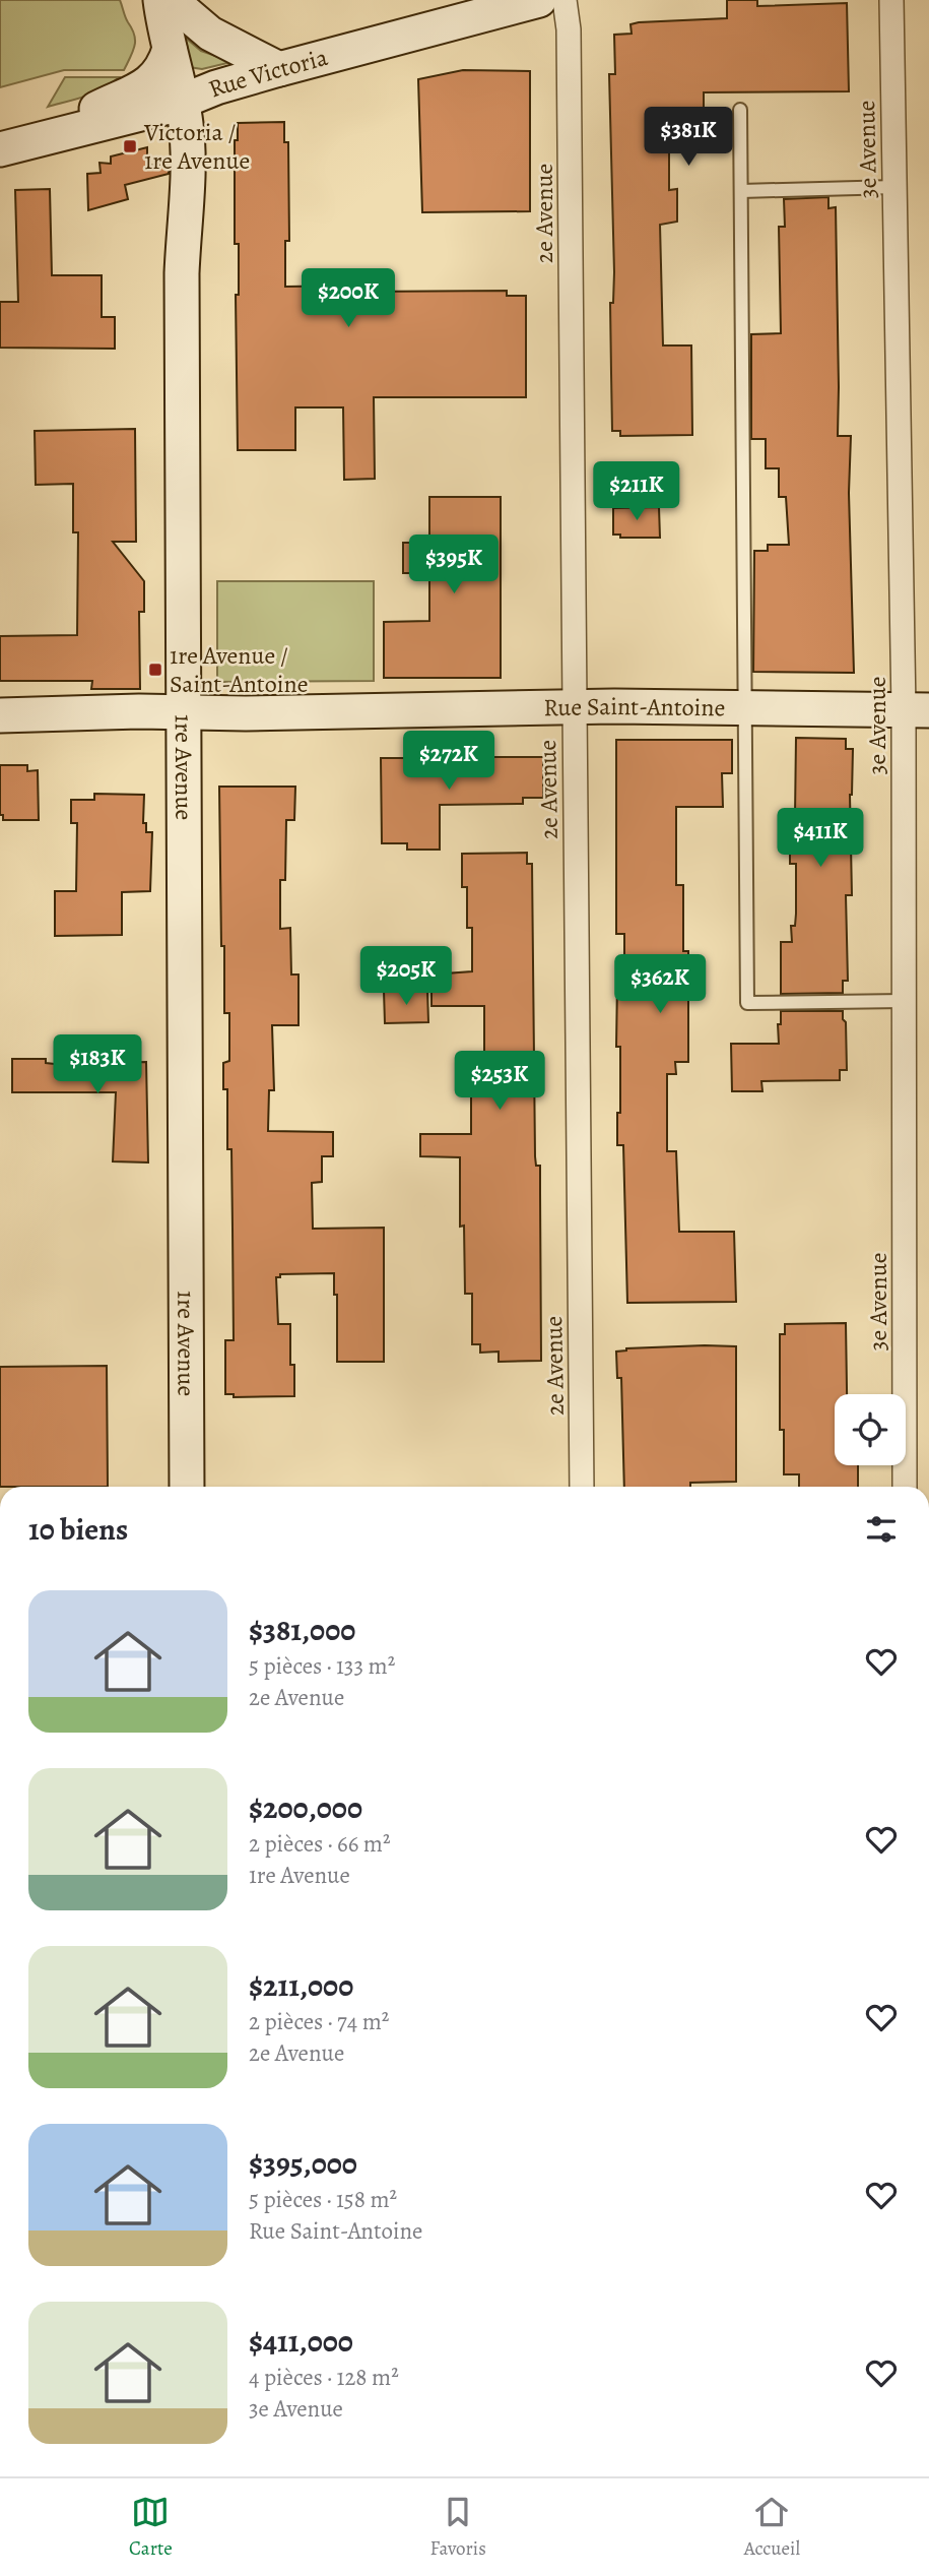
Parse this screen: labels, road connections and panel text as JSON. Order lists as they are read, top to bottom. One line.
{"streets":{"street":["Rue Victoria","3e Avenue","2e Avenue","Rue Saint-Antoine","1re Avenue"]},"crossings":[["Rue Victoria","1re Avenue"],["3e Avenue","Rue Saint-Antoine"],["2e Avenue","Rue Saint-Antoine"],["Rue Saint-Antoine","1re Avenue"]],"places":{"transit":["Victoria / 1re Avenue","1re Avenue / Saint-Antoine"]},"page":{"price":["$381K","$200K","$211K","$395K","$272K","$411K","$205K","$362K","$183K","$253K"],"heading":"10 biens","list":[{"name":"$381,000","note":"5 pièces · 133 m² · 2e Avenue"},{"name":"$200,000","note":"2 pièces · 66 m² · 1re Avenue"},{"name":"$211,000","note":"2 pièces · 74 m² · 2e Avenue"},{"name":"$395,000","note":"5 pièces · 158 m² · Rue Saint-Antoine"},{"name":"$411,000","note":"4 pièces · 128 m² · 3e Avenue"}],"tabs":["Carte","Favoris","Accueil"]}}
